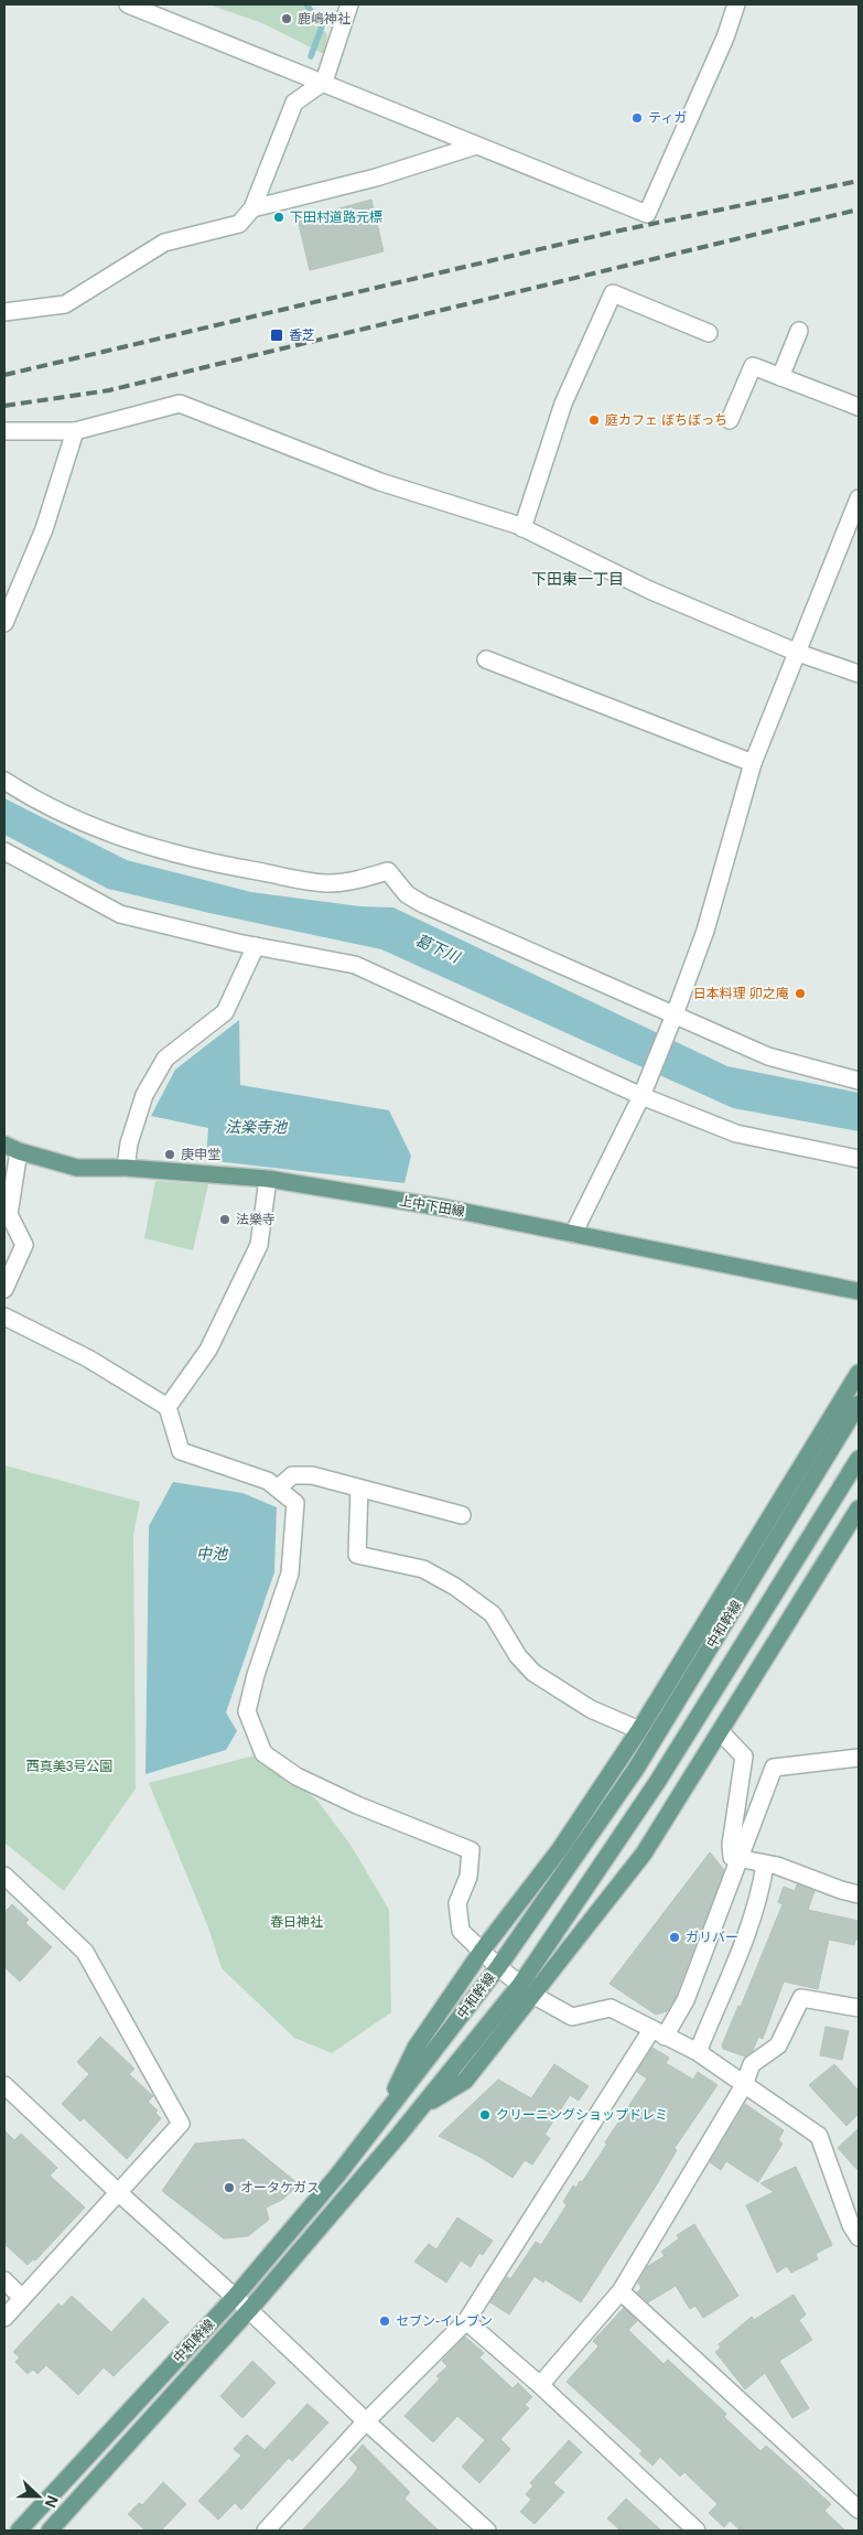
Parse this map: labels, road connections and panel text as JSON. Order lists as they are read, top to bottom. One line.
{"streets":{"main road":["上中下田線","中和幹線"]},"districts":["下田東一丁目"],"water":["葛下川","法楽寺池","中池"],"parks":["西真美3号公園","春日神社"],"places":{"other":["鹿嶋神社","ティガ","下田村道路元標","庭カフェ ぼちぼっち","日本料理 卯之庵","庚申堂","法樂寺","ガリバー","クリーニングショップドレミ","オータケガス","セブン-イレブン"],"transit":["香芝"]},"north":"right"}
